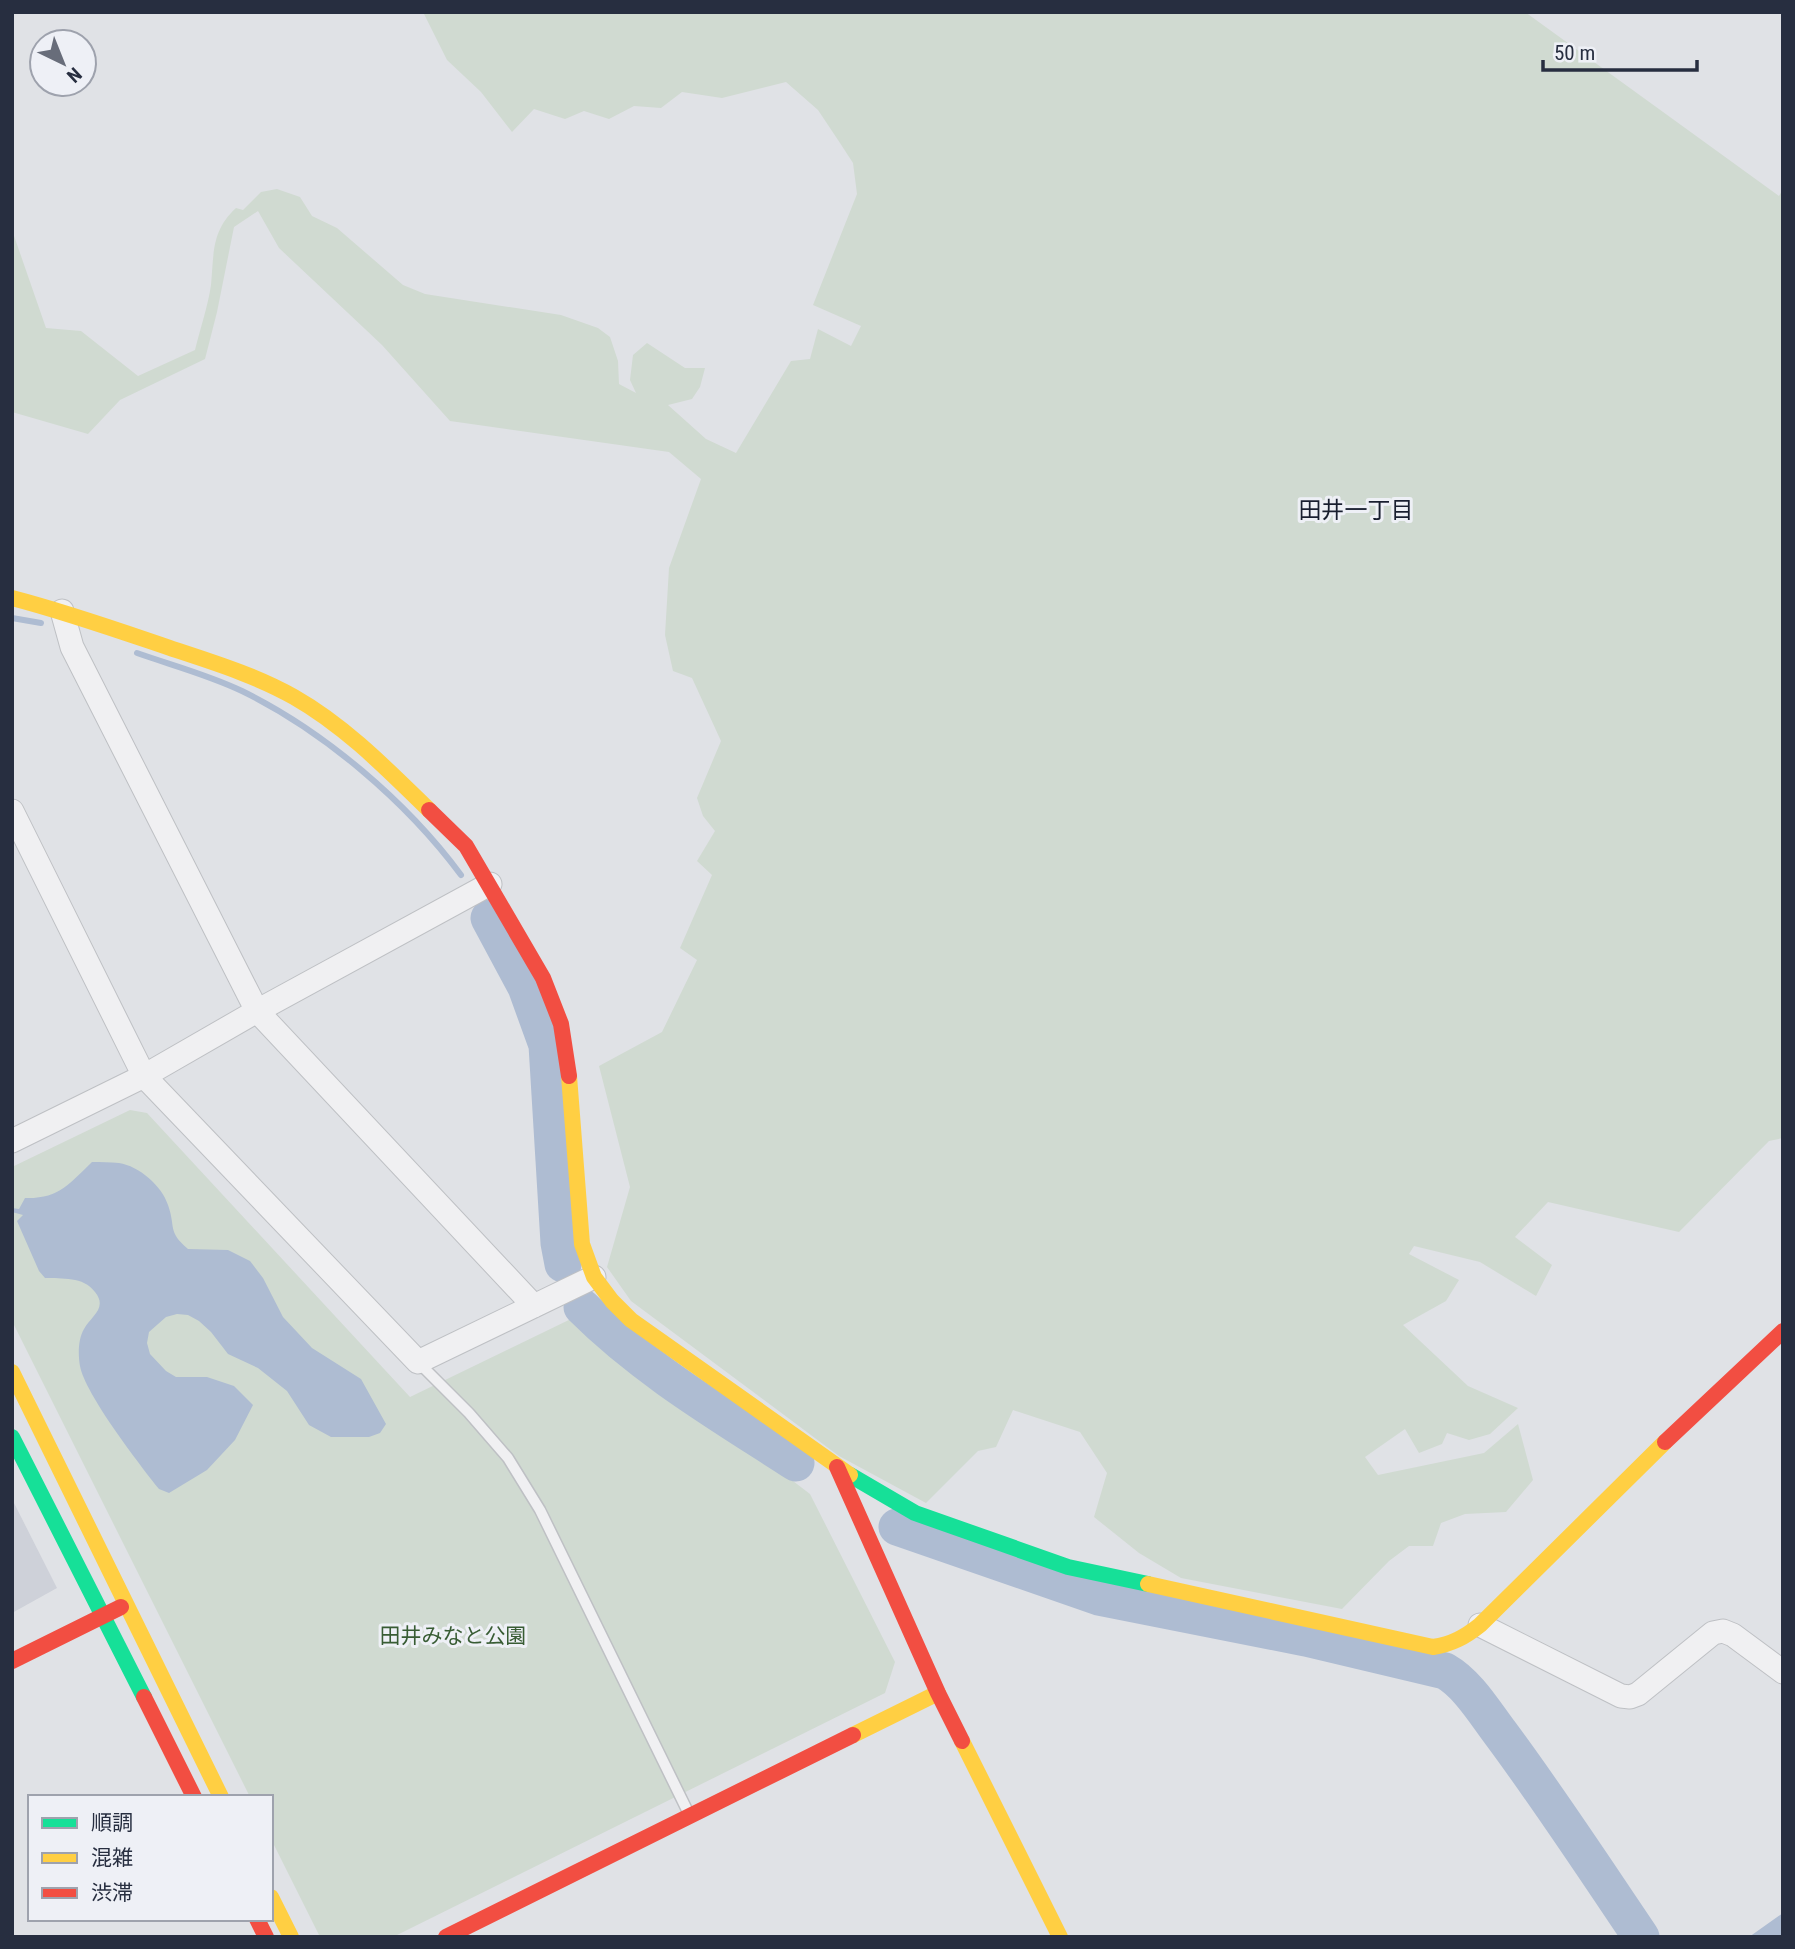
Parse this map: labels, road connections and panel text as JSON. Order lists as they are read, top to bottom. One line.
{"districts":["田井一丁目"],"parks":["田井みなと公園"],"legend":["順調","混雑","渋滞"],"scale_bar":"50 m","north":"bottom right"}
